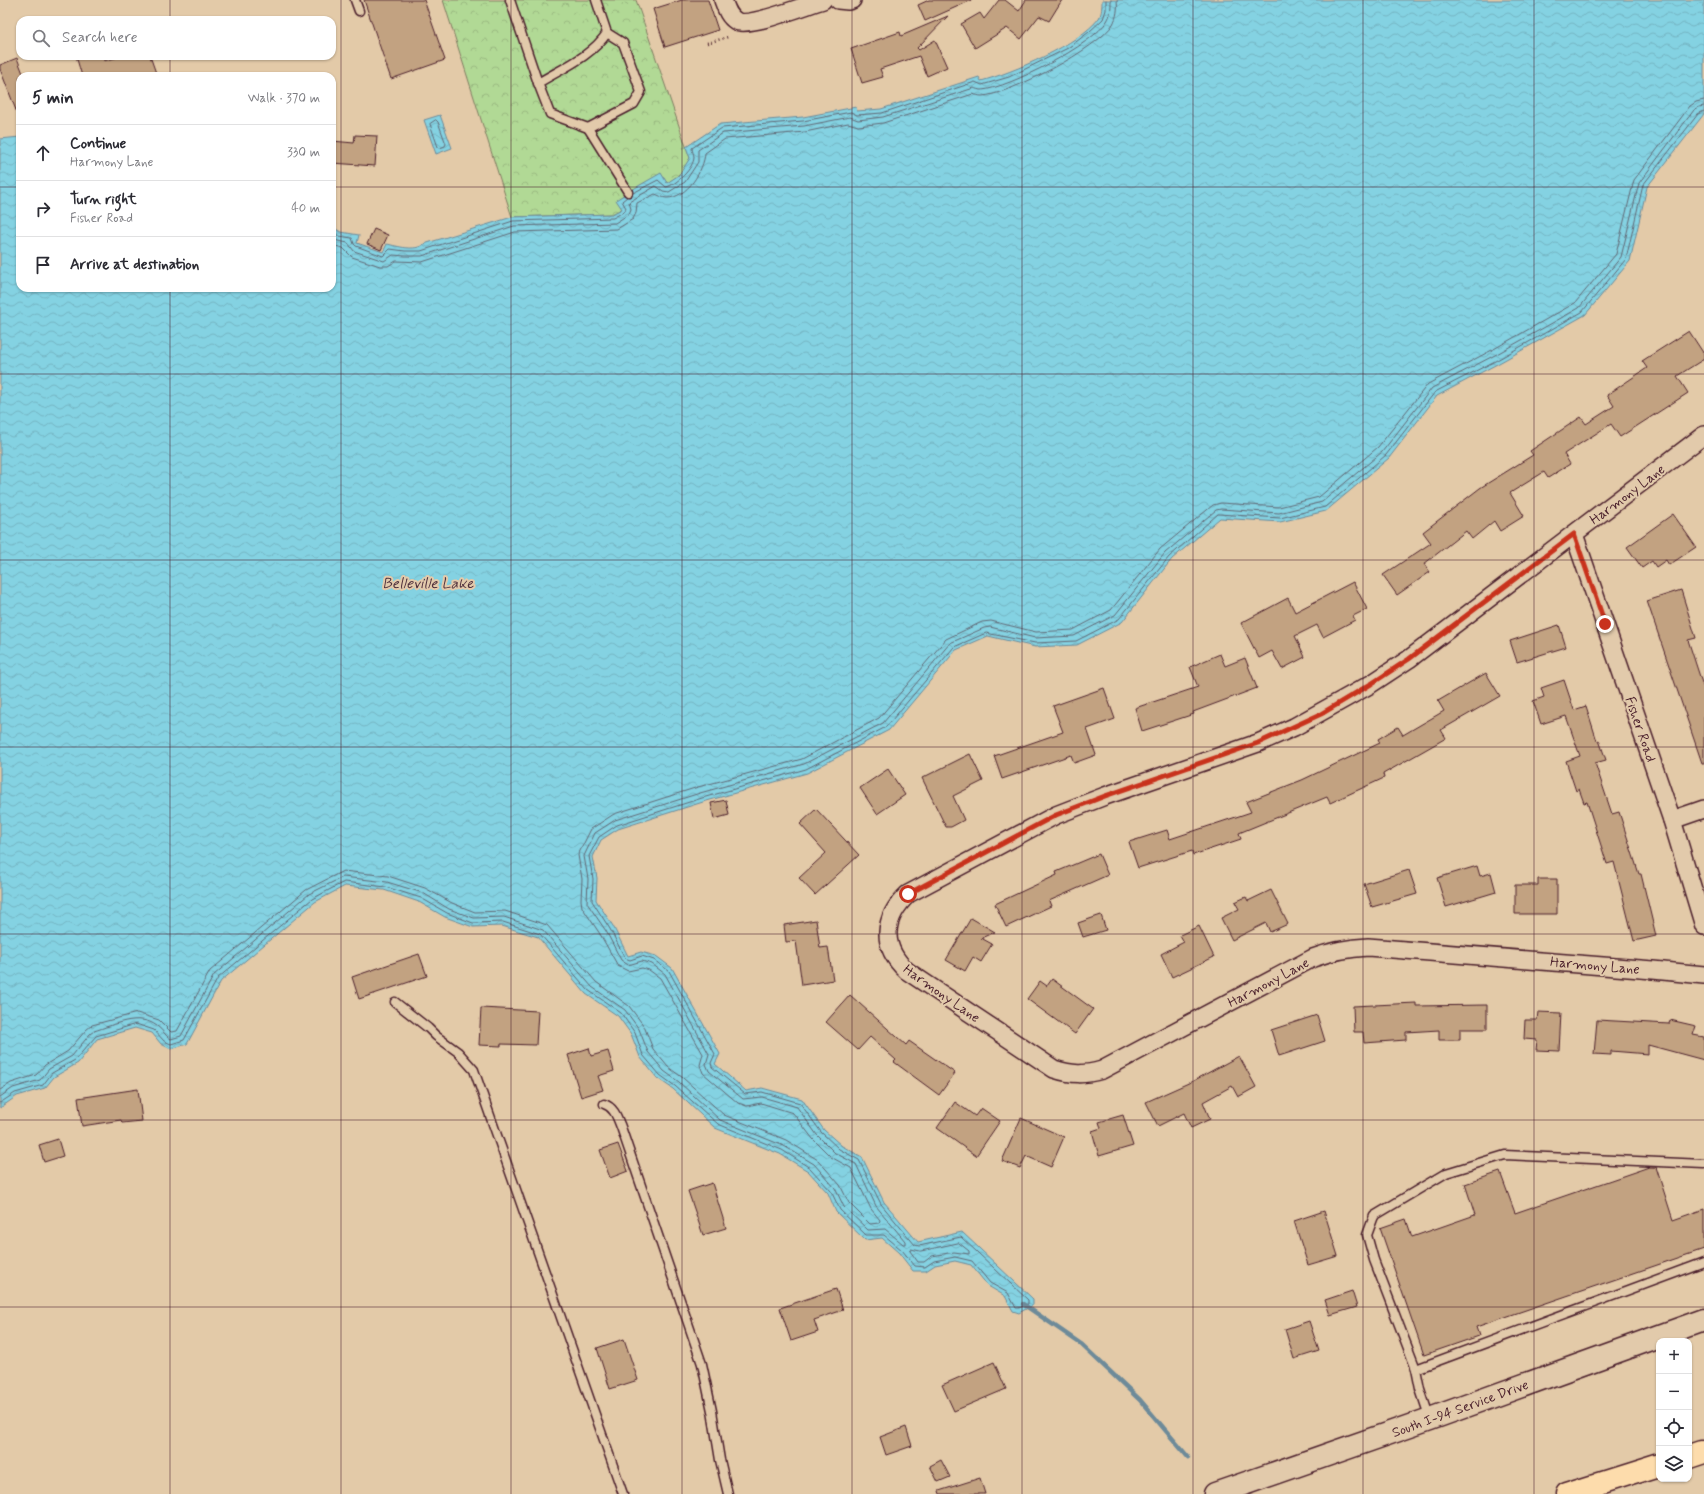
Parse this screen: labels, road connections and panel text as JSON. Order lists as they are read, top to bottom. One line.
{"streets":{"street":["Harmony Lane","Fisher Road","South I-94 Service Drive"]},"crossings":[["Harmony Lane","Fisher Road"]],"water":["Belleville Lake"],"page":{"search":"Search here","heading":["5 min","Walk · 370 m"],"list":[["Continue","Harmony Lane","330 m"],["Turn right","Fisher Road","40 m"],"Arrive at destination"],"map_buttons":["+","−"]}}
